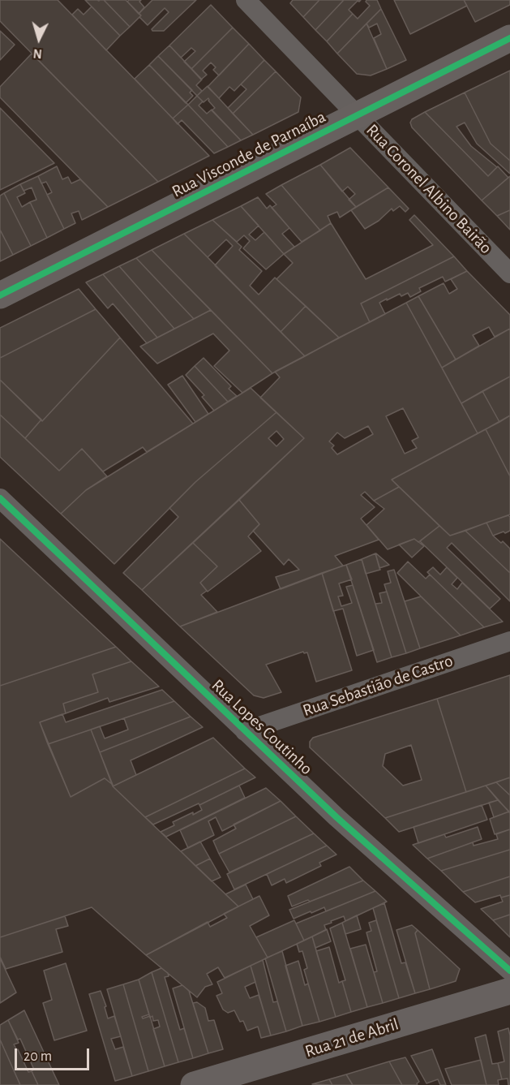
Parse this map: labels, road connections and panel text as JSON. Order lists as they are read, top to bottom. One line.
{"streets":{"street":["Rua Visconde de Parnaíba","Rua Coronel Albino Bairão","Rua Sebastião de Castro","Rua Lopes Coutinho","Rua 21 de Abril"]},"crossings":[["Rua Visconde de Parnaíba","Rua Coronel Albino Bairão"],["Rua Sebastião de Castro","Rua Lopes Coutinho"]],"scale_bar":"20 m","north":"bottom"}
